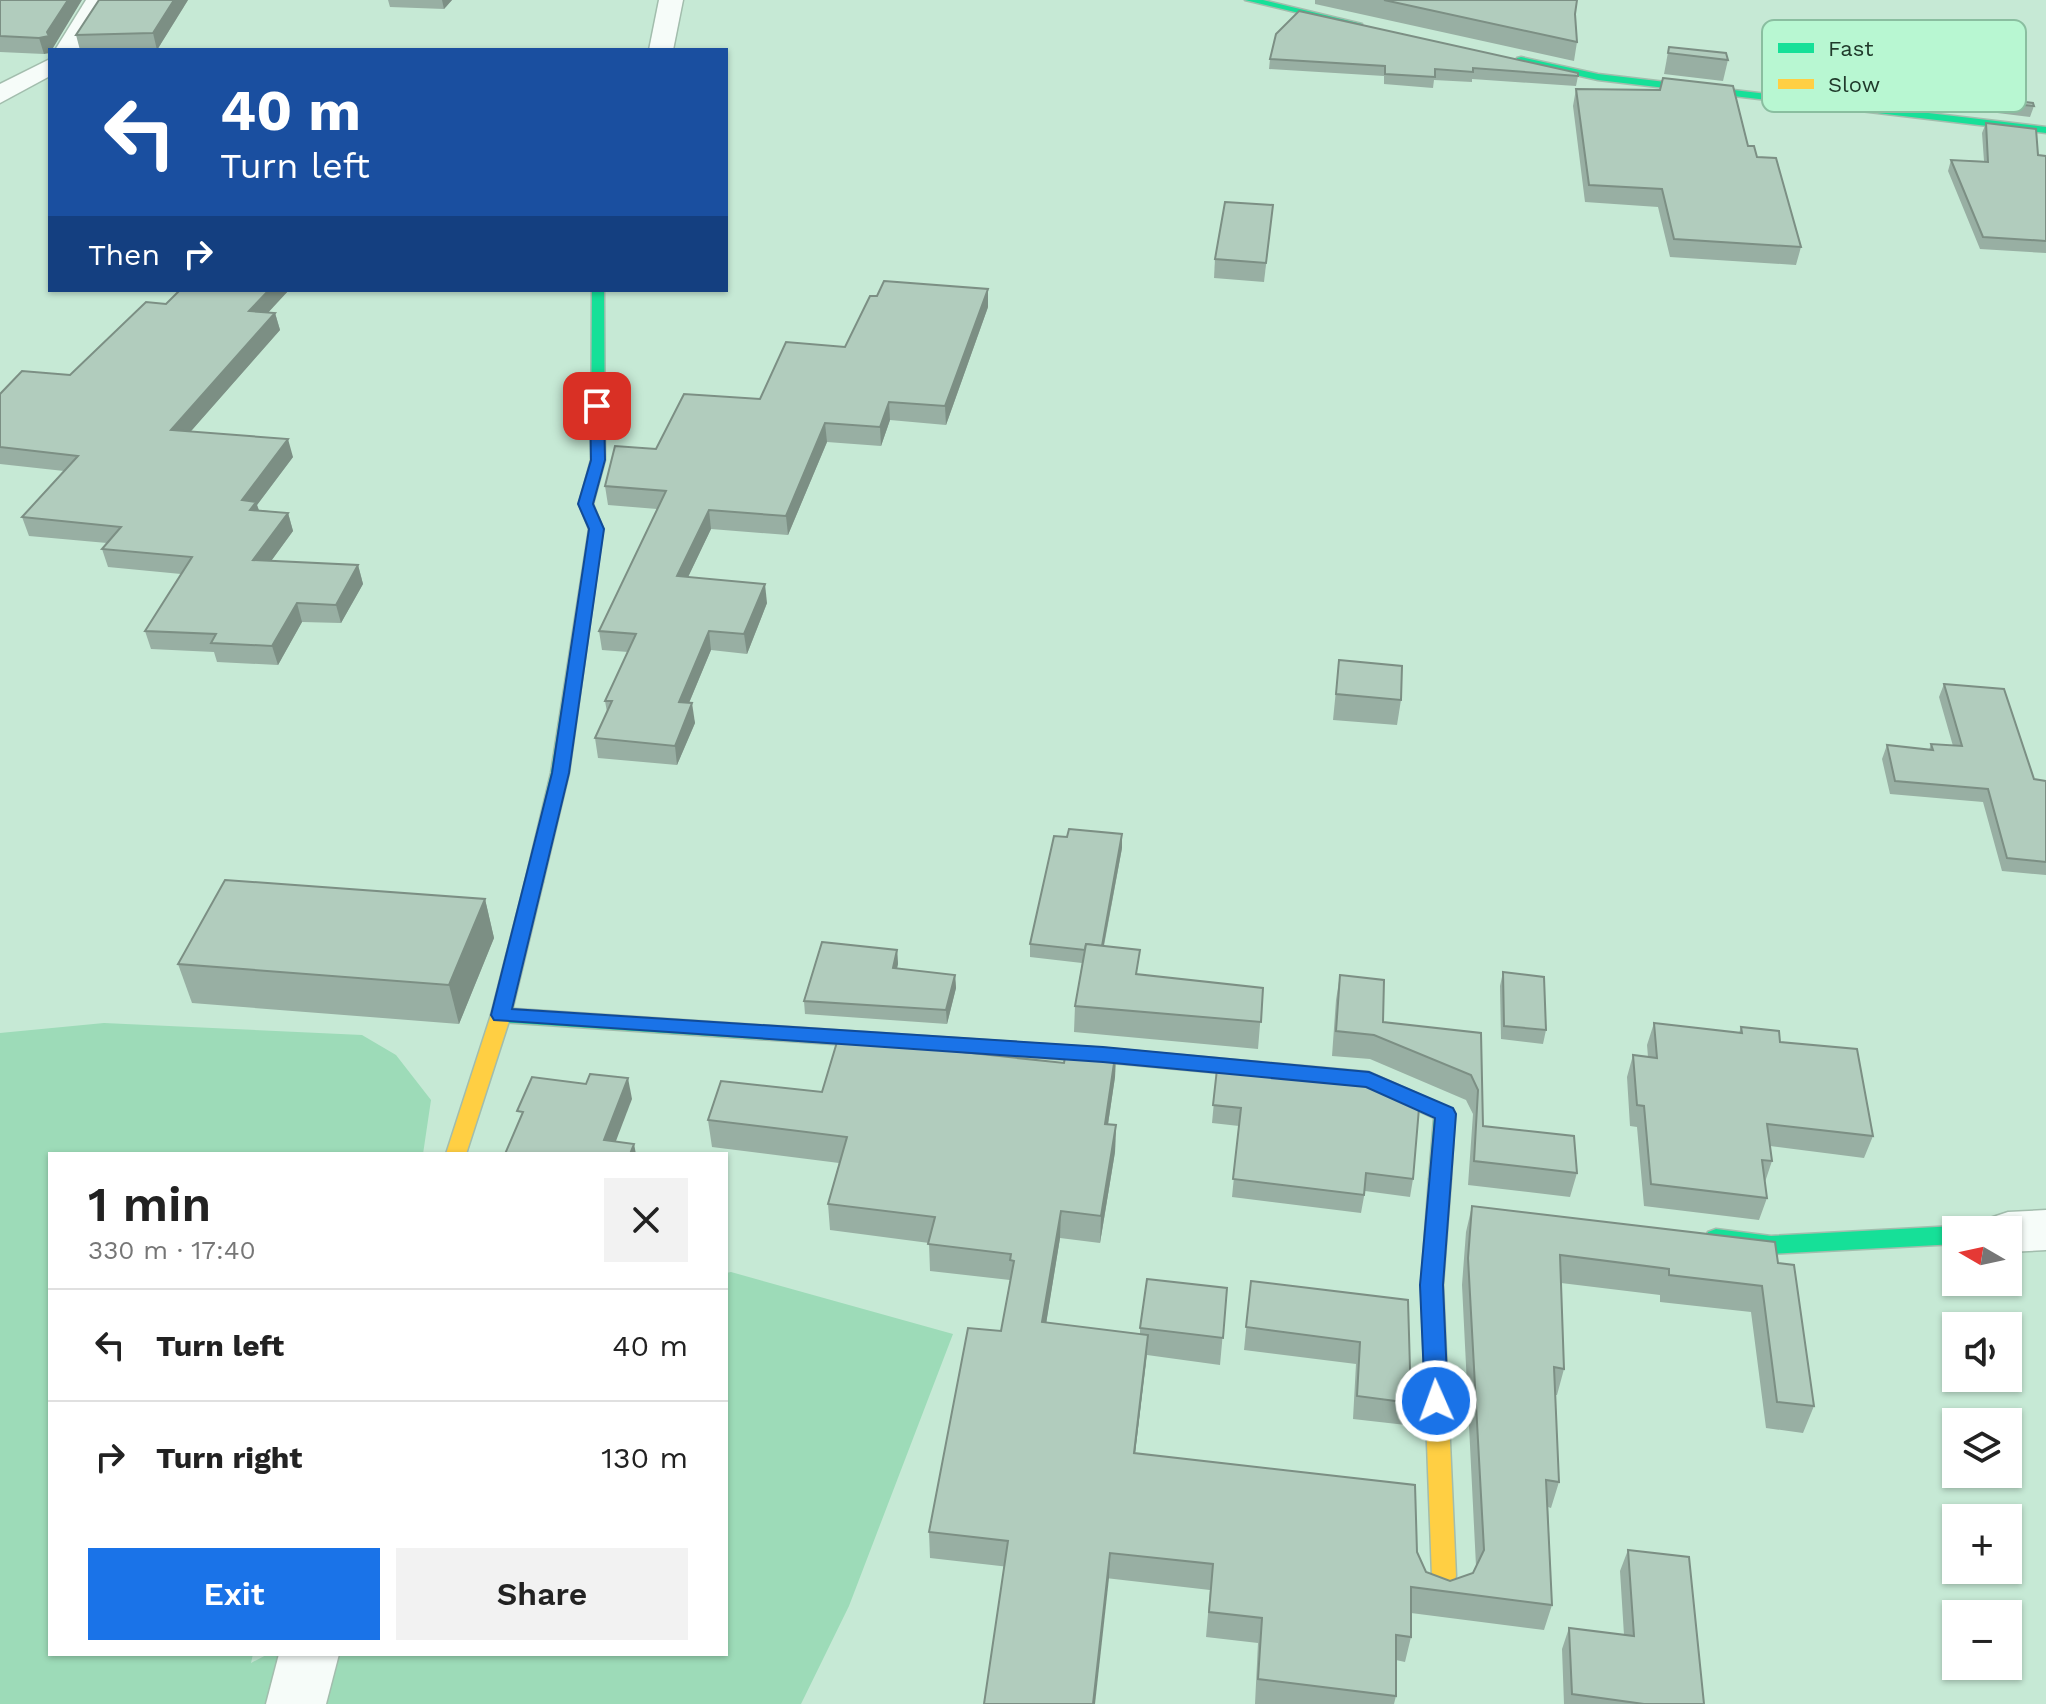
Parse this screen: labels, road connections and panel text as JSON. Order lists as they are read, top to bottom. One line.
{"legend":["Fast","Slow"],"north":"left","page":{"turn":["40 m","Turn left"],"then":"Then","heading":["1 min","330 m · 17:40"],"map_buttons":["+","−"],"list":[{"name":"Turn left","value":"40 m"},{"name":"Turn right","value":"130 m"}],"buttons":["Exit","Share"]}}
